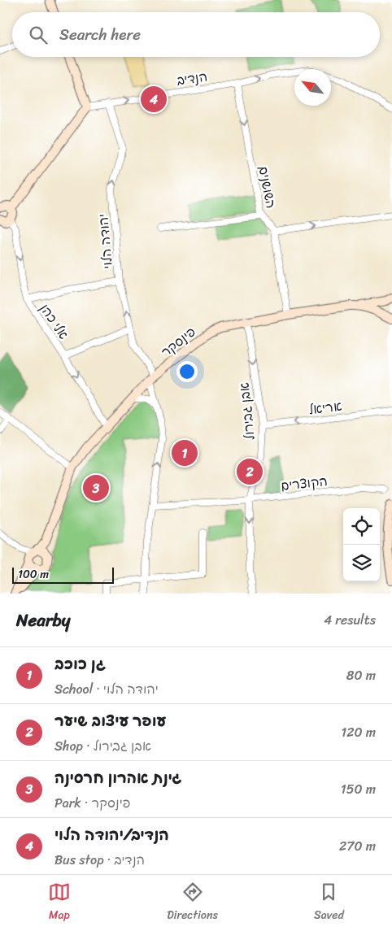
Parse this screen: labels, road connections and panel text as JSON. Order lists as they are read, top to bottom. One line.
{"streets":{"street":["הנדיב","השושנים","יהודה הלוי","אלי כהן","פינסקר","אריאל","אבן גבירול","הקוצרים"]},"crossings":[["הנדיב","השושנים"],["הנדיב","יהודה הלוי"],["יהודה הלוי","פינסקר"],["יהודה הלוי","הקוצרים"],["אלי כהן","פינסקר"],["פינסקר","אבן גבירול"],["אריאל","אבן גבירול"],["אבן גבירול","הקוצרים"]],"one_way":["הנדיב","השושנים","יהודה הלוי","אלי כהן","אריאל","אבן גבירול"],"scale_bar":"100 m","north":"top left","page":{"search":"Search here","pins":["4","1","2","3"],"scale":"100 m","heading":["Nearby","4 results"],"list":[{"mark":"1","name":"גן כוכב","note":"School · יהודה הלוי","value":"80 m"},{"mark":"2","name":"עופר עיצוב שיער","note":"Shop · אבן גבירול","value":"120 m"},{"mark":"3","name":"גינת אהרון חרסינה","note":"Park · פינסקר","value":"150 m"},{"mark":"4","name":"הנדיב/יהודה הלוי","note":"Bus stop · הנדיב","value":"270 m"}],"nav":["Map","Directions","Saved"]}}
